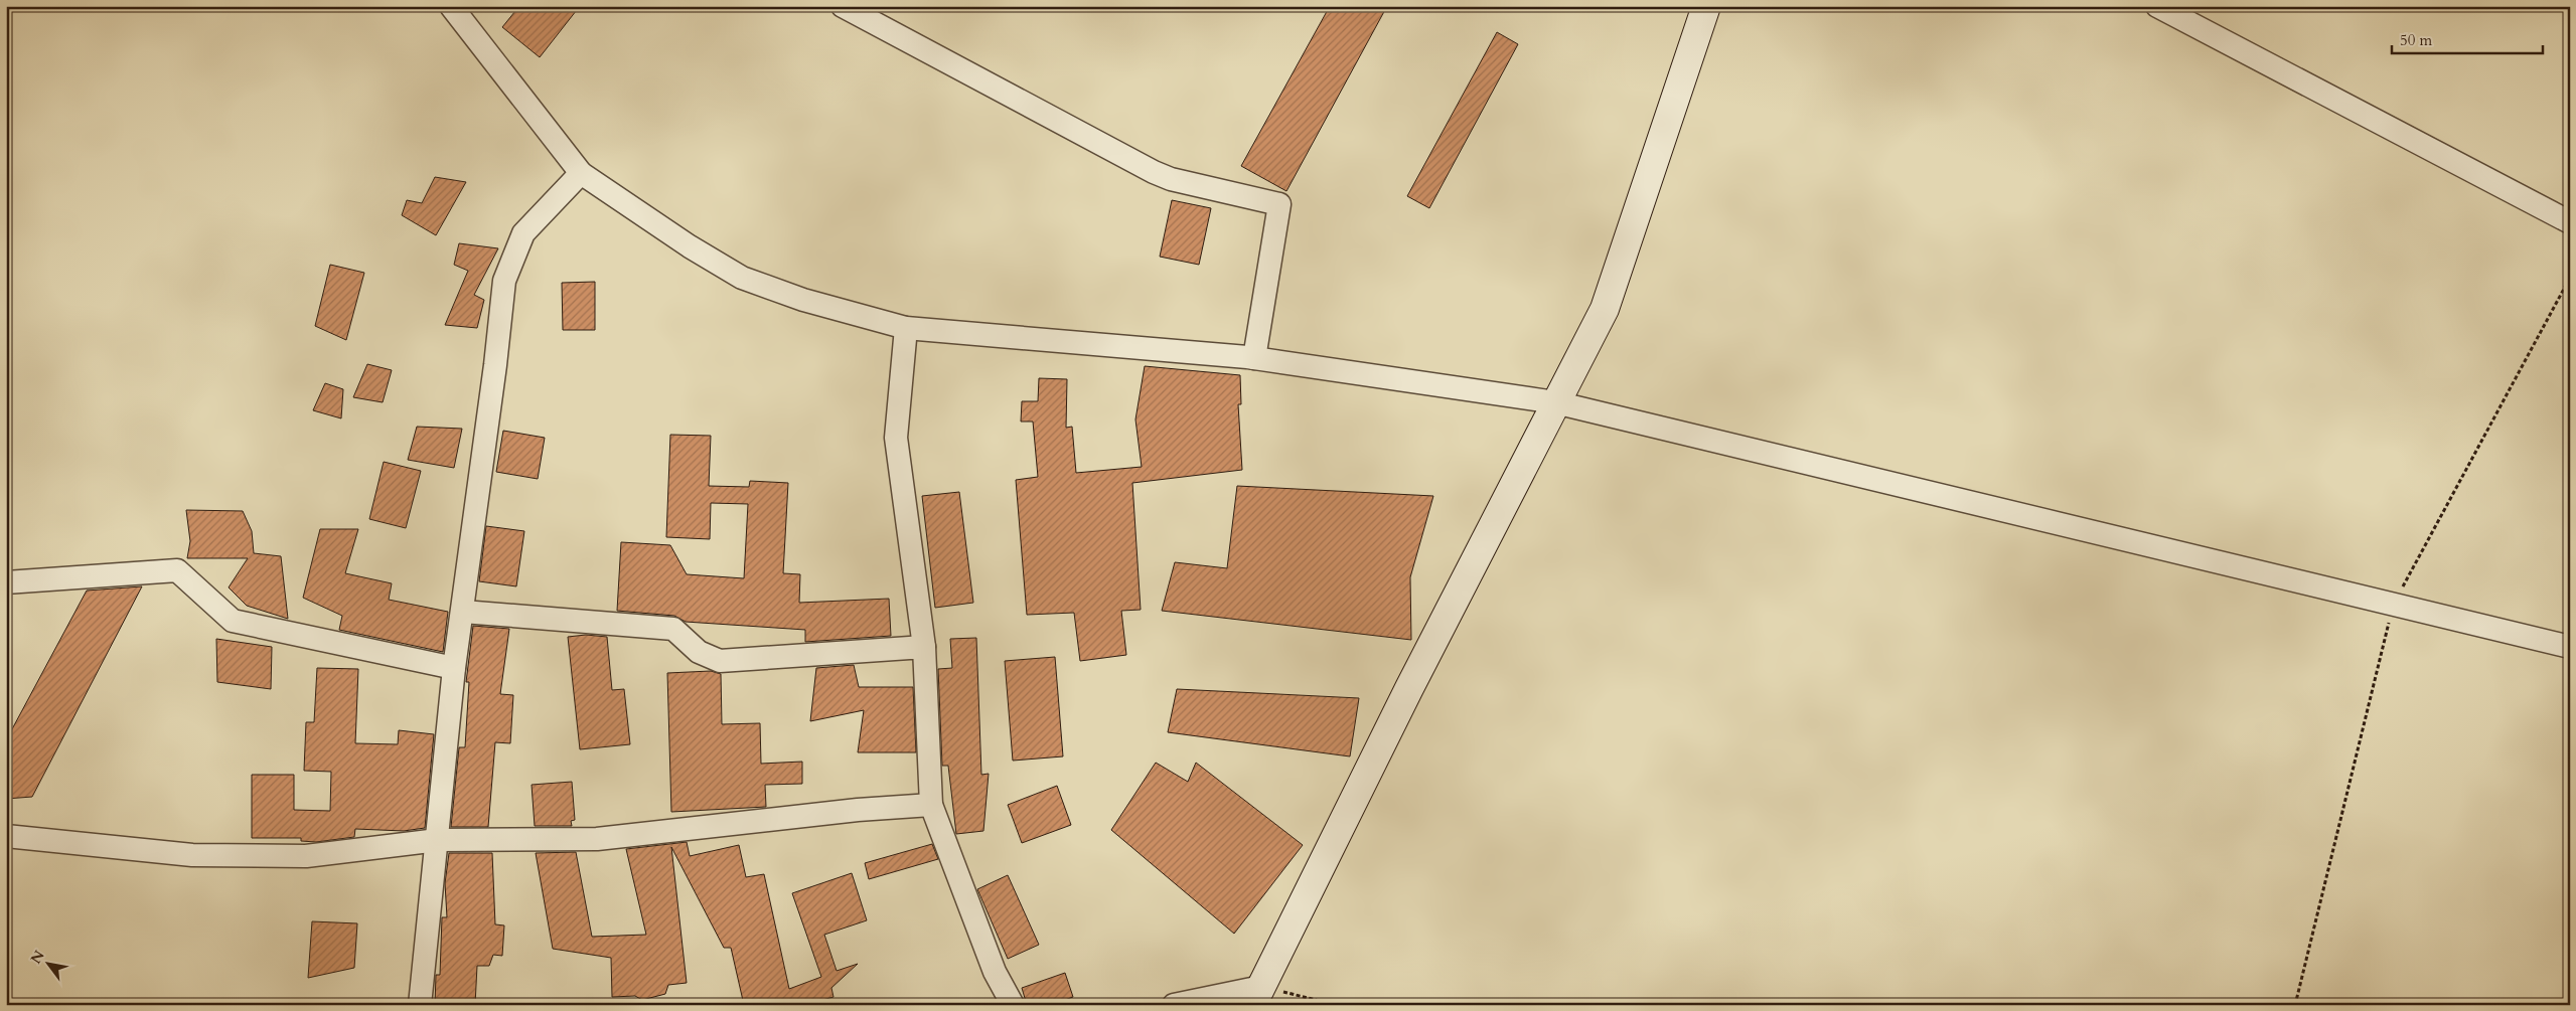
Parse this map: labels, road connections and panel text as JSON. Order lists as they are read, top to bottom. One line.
{"scale_bar":"50 m","north":"top left"}
